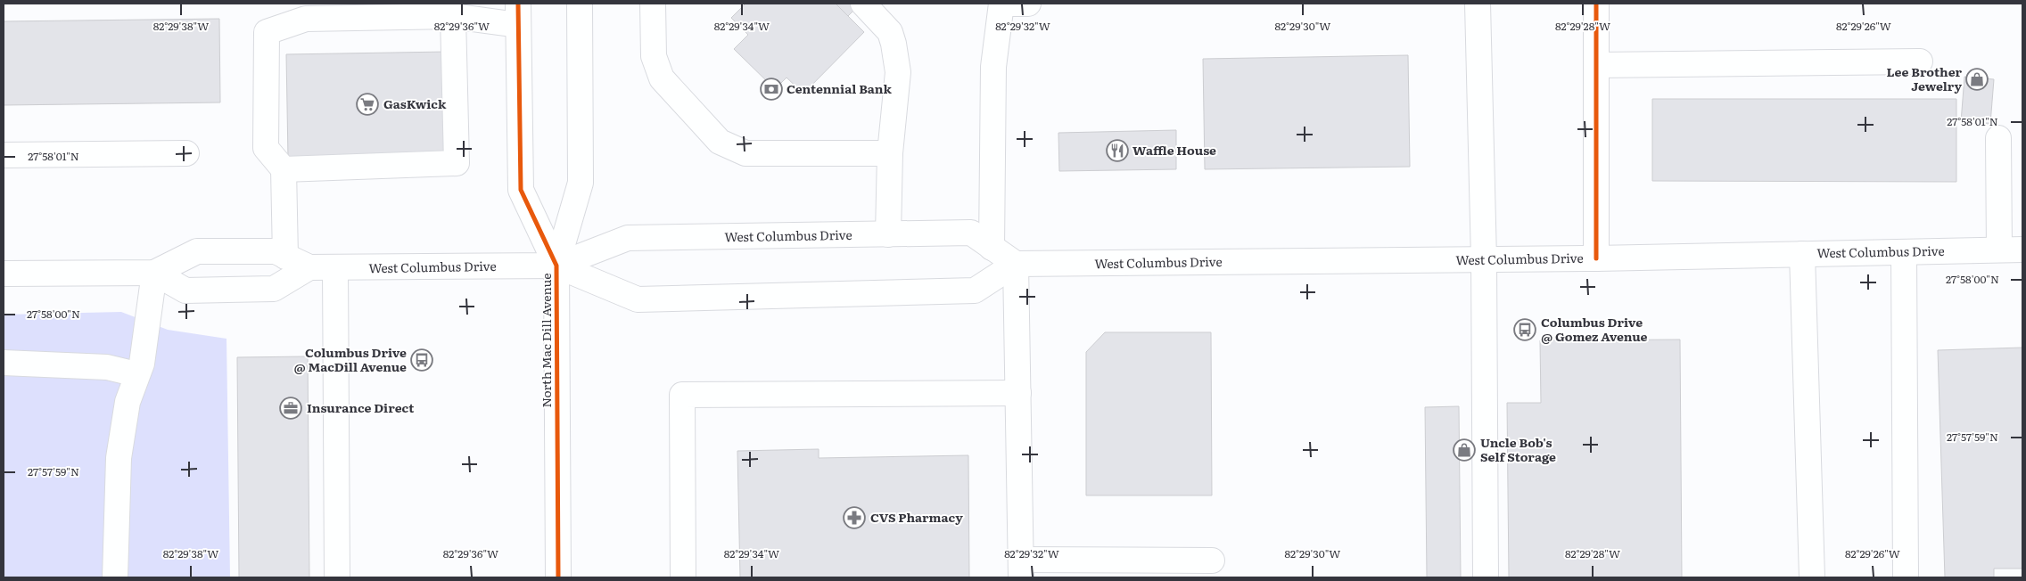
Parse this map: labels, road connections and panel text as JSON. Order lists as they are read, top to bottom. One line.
{"streets":{"main road":["West Columbus Drive","North Mac Dill Avenue"]},"crossings":[["West Columbus Drive","North Mac Dill Avenue"]],"places":{"shop":["Lee Brother Jewelry","Uncle Bob's Self Storage"],"bank":["Centennial Bank"],"supermarket":["GasKwick"],"restaurant":["Waffle House"],"bus stop":["Columbus Drive @ Gomez Avenue","Columbus Drive @ MacDill Avenue"],"office":["Insurance Direct"],"pharmacy":["CVS Pharmacy"]},"coordinates":["82°29'38\"W","82°29'36\"W","82°29'34\"W","82°29'32\"W","82°29'30\"W","82°29'28\"W","82°29'26\"W","27°58'01\"N","27°58'00\"N","27°57'59\"N"]}
